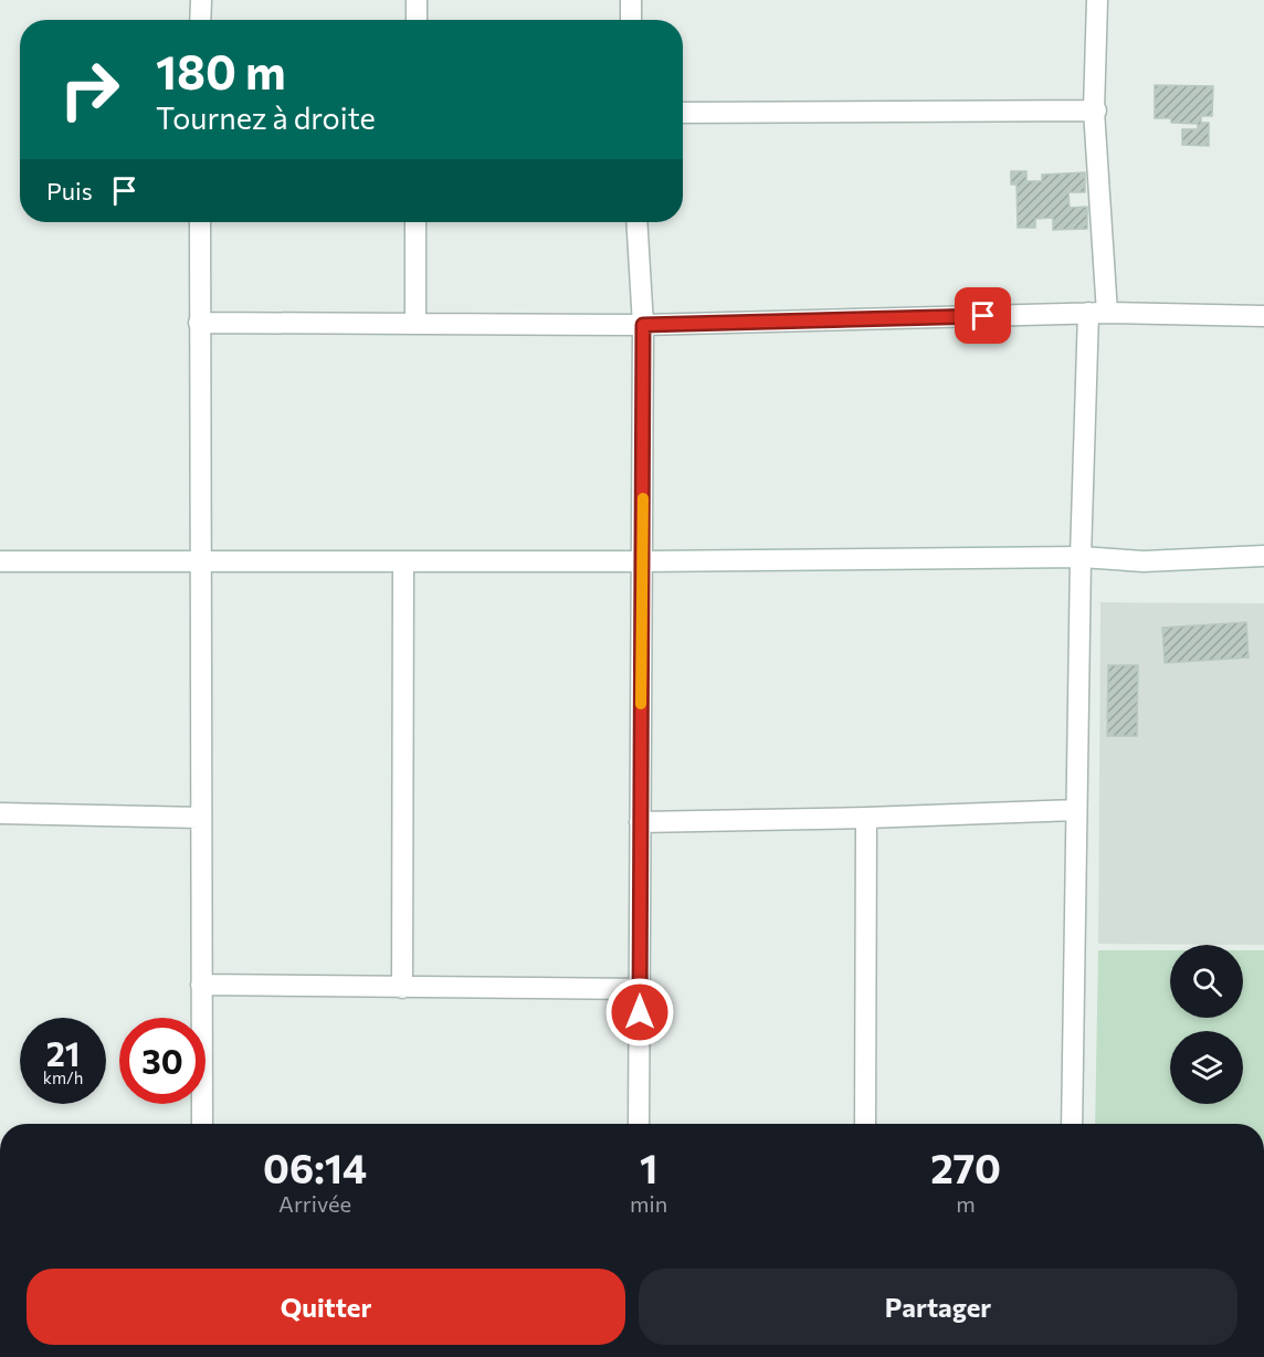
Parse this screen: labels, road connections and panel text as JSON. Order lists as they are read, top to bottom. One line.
{"page":{"turn":["180 m","Tournez à droite"],"then":"Puis","speed":"21 km/h","limit":"30","eta":["06:14","Arrivée","1","min","270","m"],"buttons":["Quitter","Partager"]}}
